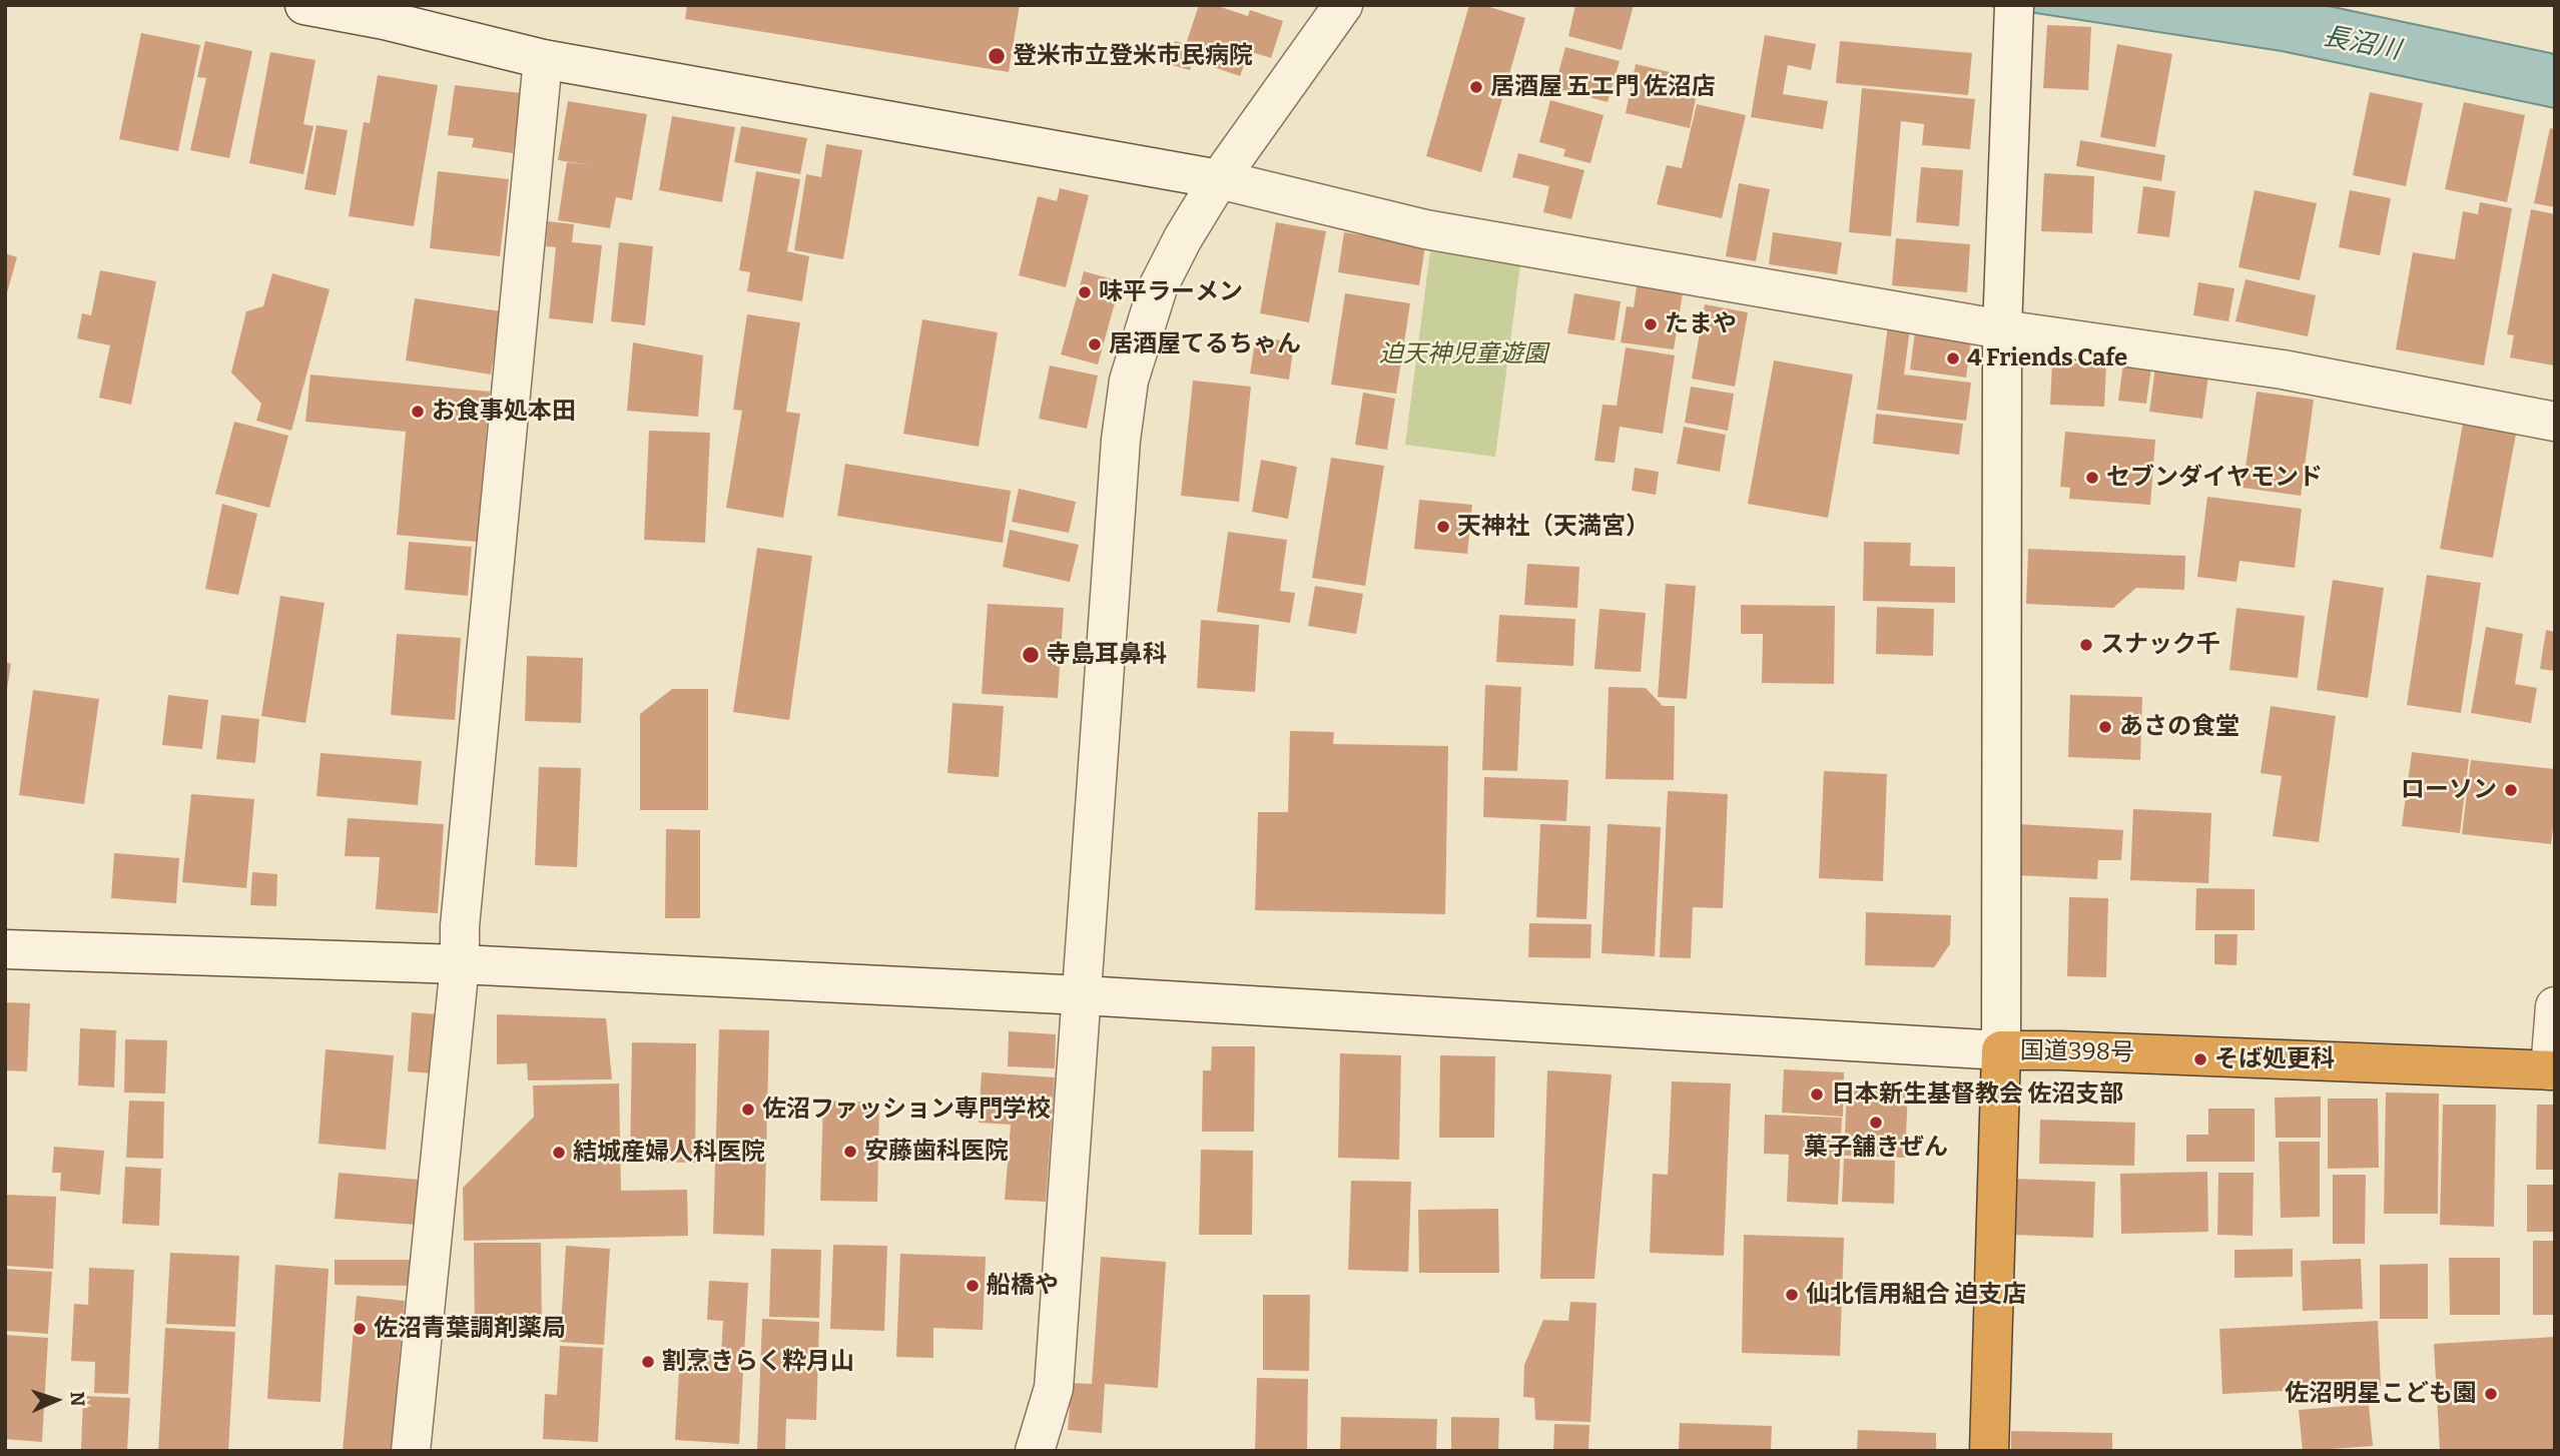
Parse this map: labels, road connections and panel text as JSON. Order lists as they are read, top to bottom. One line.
{"streets":{"highway":["国道398号"]},"water":["長沼川"],"parks":["迫天神児童遊園"],"places":["登米市立登米市民病院","居酒屋 五エ門 佐沼店","味平ラーメン","たまや","居酒屋てるちゃん","4 Friends Cafe","お食事処本田","セブンダイヤモンド","天神社（天満宮）","スナック千","寺島耳鼻科","あさの食堂","ローソン","そば処更科","日本新生基督教会 佐沼支部","佐沼ファッション専門学校","菓子舗きぜん","安藤歯科医院","結城産婦人科医院","船橋や","仙北信用組合 迫支店","佐沼青葉調剤薬局","割烹きらく粋月山","佐沼明星こども園"],"north":"right"}
